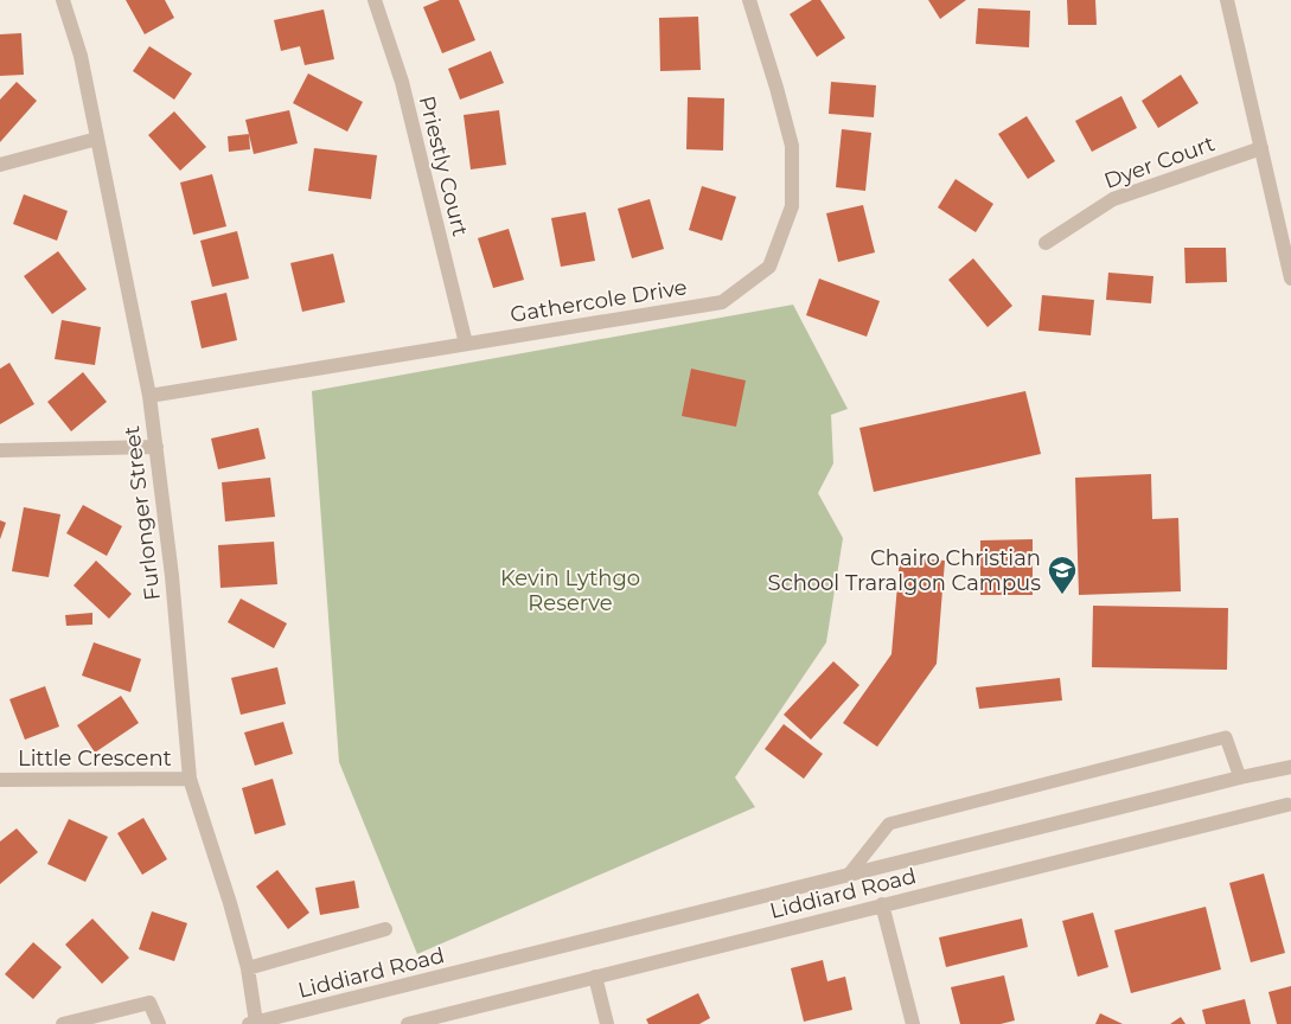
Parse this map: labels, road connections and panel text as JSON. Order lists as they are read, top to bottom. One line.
{"streets":{"street":["Dyer Court","Priestly Court","Gathercole Drive","Furlonger Street","Little Crescent","Liddiard Road"]},"crossings":[["Priestly Court","Gathercole Drive"],["Gathercole Drive","Furlonger Street"],["Furlonger Street","Little Crescent"],["Furlonger Street","Liddiard Road"]],"parks":["Kevin Lythgo Reserve"],"places":{"school or university":["Chairo Christian School Traralgon Campus"]}}
